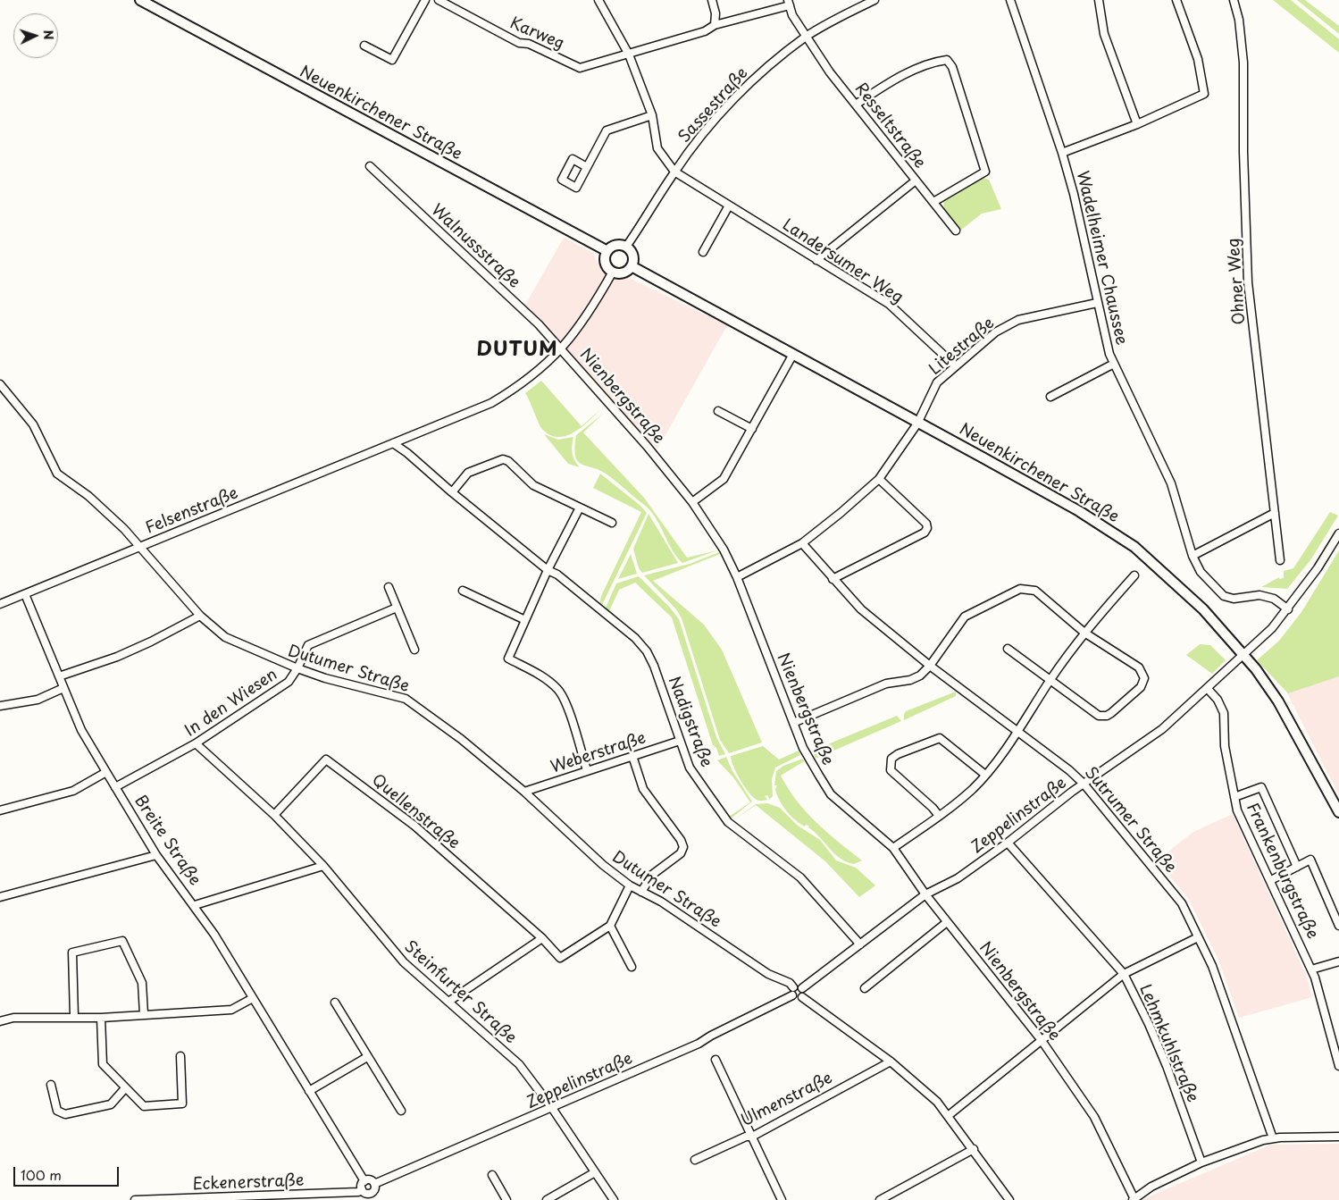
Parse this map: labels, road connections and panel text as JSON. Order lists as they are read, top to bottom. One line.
{"streets":{"street":["Karweg","Sassestraße","Neuenkirchener Straße","Resseltstraße","Walnussstraße","Wadelheimer Chaussee","Landersumer Weg","Ohner Weg","Litestraße","Nienbergstraße","Felsenstraße","Dutumer Straße","In den Wiesen","Nadigstraße","Weberstraße","Quellenstraße","Zeppelinstraße","Sutrumer Straße","Breite Straße","Frankenburgstraße","Steinfurter Straße","Lehmkuhlstraße","Ulmenstraße","Eckenerstraße"]},"crossings":[["Karweg","Resseltstraße"],["Karweg","Landersumer Weg"],["Sassestraße","Neuenkirchener Straße"],["Sassestraße","Resseltstraße"],["Sassestraße","Landersumer Weg"],["Sassestraße","Felsenstraße"],["Neuenkirchener Straße","Litestraße"],["Neuenkirchener Straße","Felsenstraße"],["Neuenkirchener Straße","Zeppelinstraße"],["Walnussstraße","Nienbergstraße"],["Walnussstraße","Felsenstraße"],["Wadelheimer Chaussee","Litestraße"],["Wadelheimer Chaussee","Zeppelinstraße"],["Landersumer Weg","Litestraße"],["Litestraße","Nienbergstraße"],["Litestraße","Sutrumer Straße"],["Nienbergstraße","Felsenstraße"],["Nienbergstraße","Zeppelinstraße"],["Felsenstraße","Dutumer Straße"],["Felsenstraße","Nadigstraße"],["Felsenstraße","Breite Straße"],["Dutumer Straße","In den Wiesen"],["Dutumer Straße","Weberstraße"],["Dutumer Straße","Zeppelinstraße"],["In den Wiesen","Breite Straße"],["In den Wiesen","Steinfurter Straße"],["Nadigstraße","Weberstraße"],["Nadigstraße","Zeppelinstraße"],["Quellenstraße","Steinfurter Straße"],["Zeppelinstraße","Sutrumer Straße"],["Zeppelinstraße","Breite Straße"],["Zeppelinstraße","Frankenburgstraße"],["Zeppelinstraße","Steinfurter Straße"],["Zeppelinstraße","Lehmkuhlstraße"],["Zeppelinstraße","Eckenerstraße"],["Breite Straße","Eckenerstraße"]],"districts":["DUTUM"],"scale_bar":"100 m","north":"right"}
